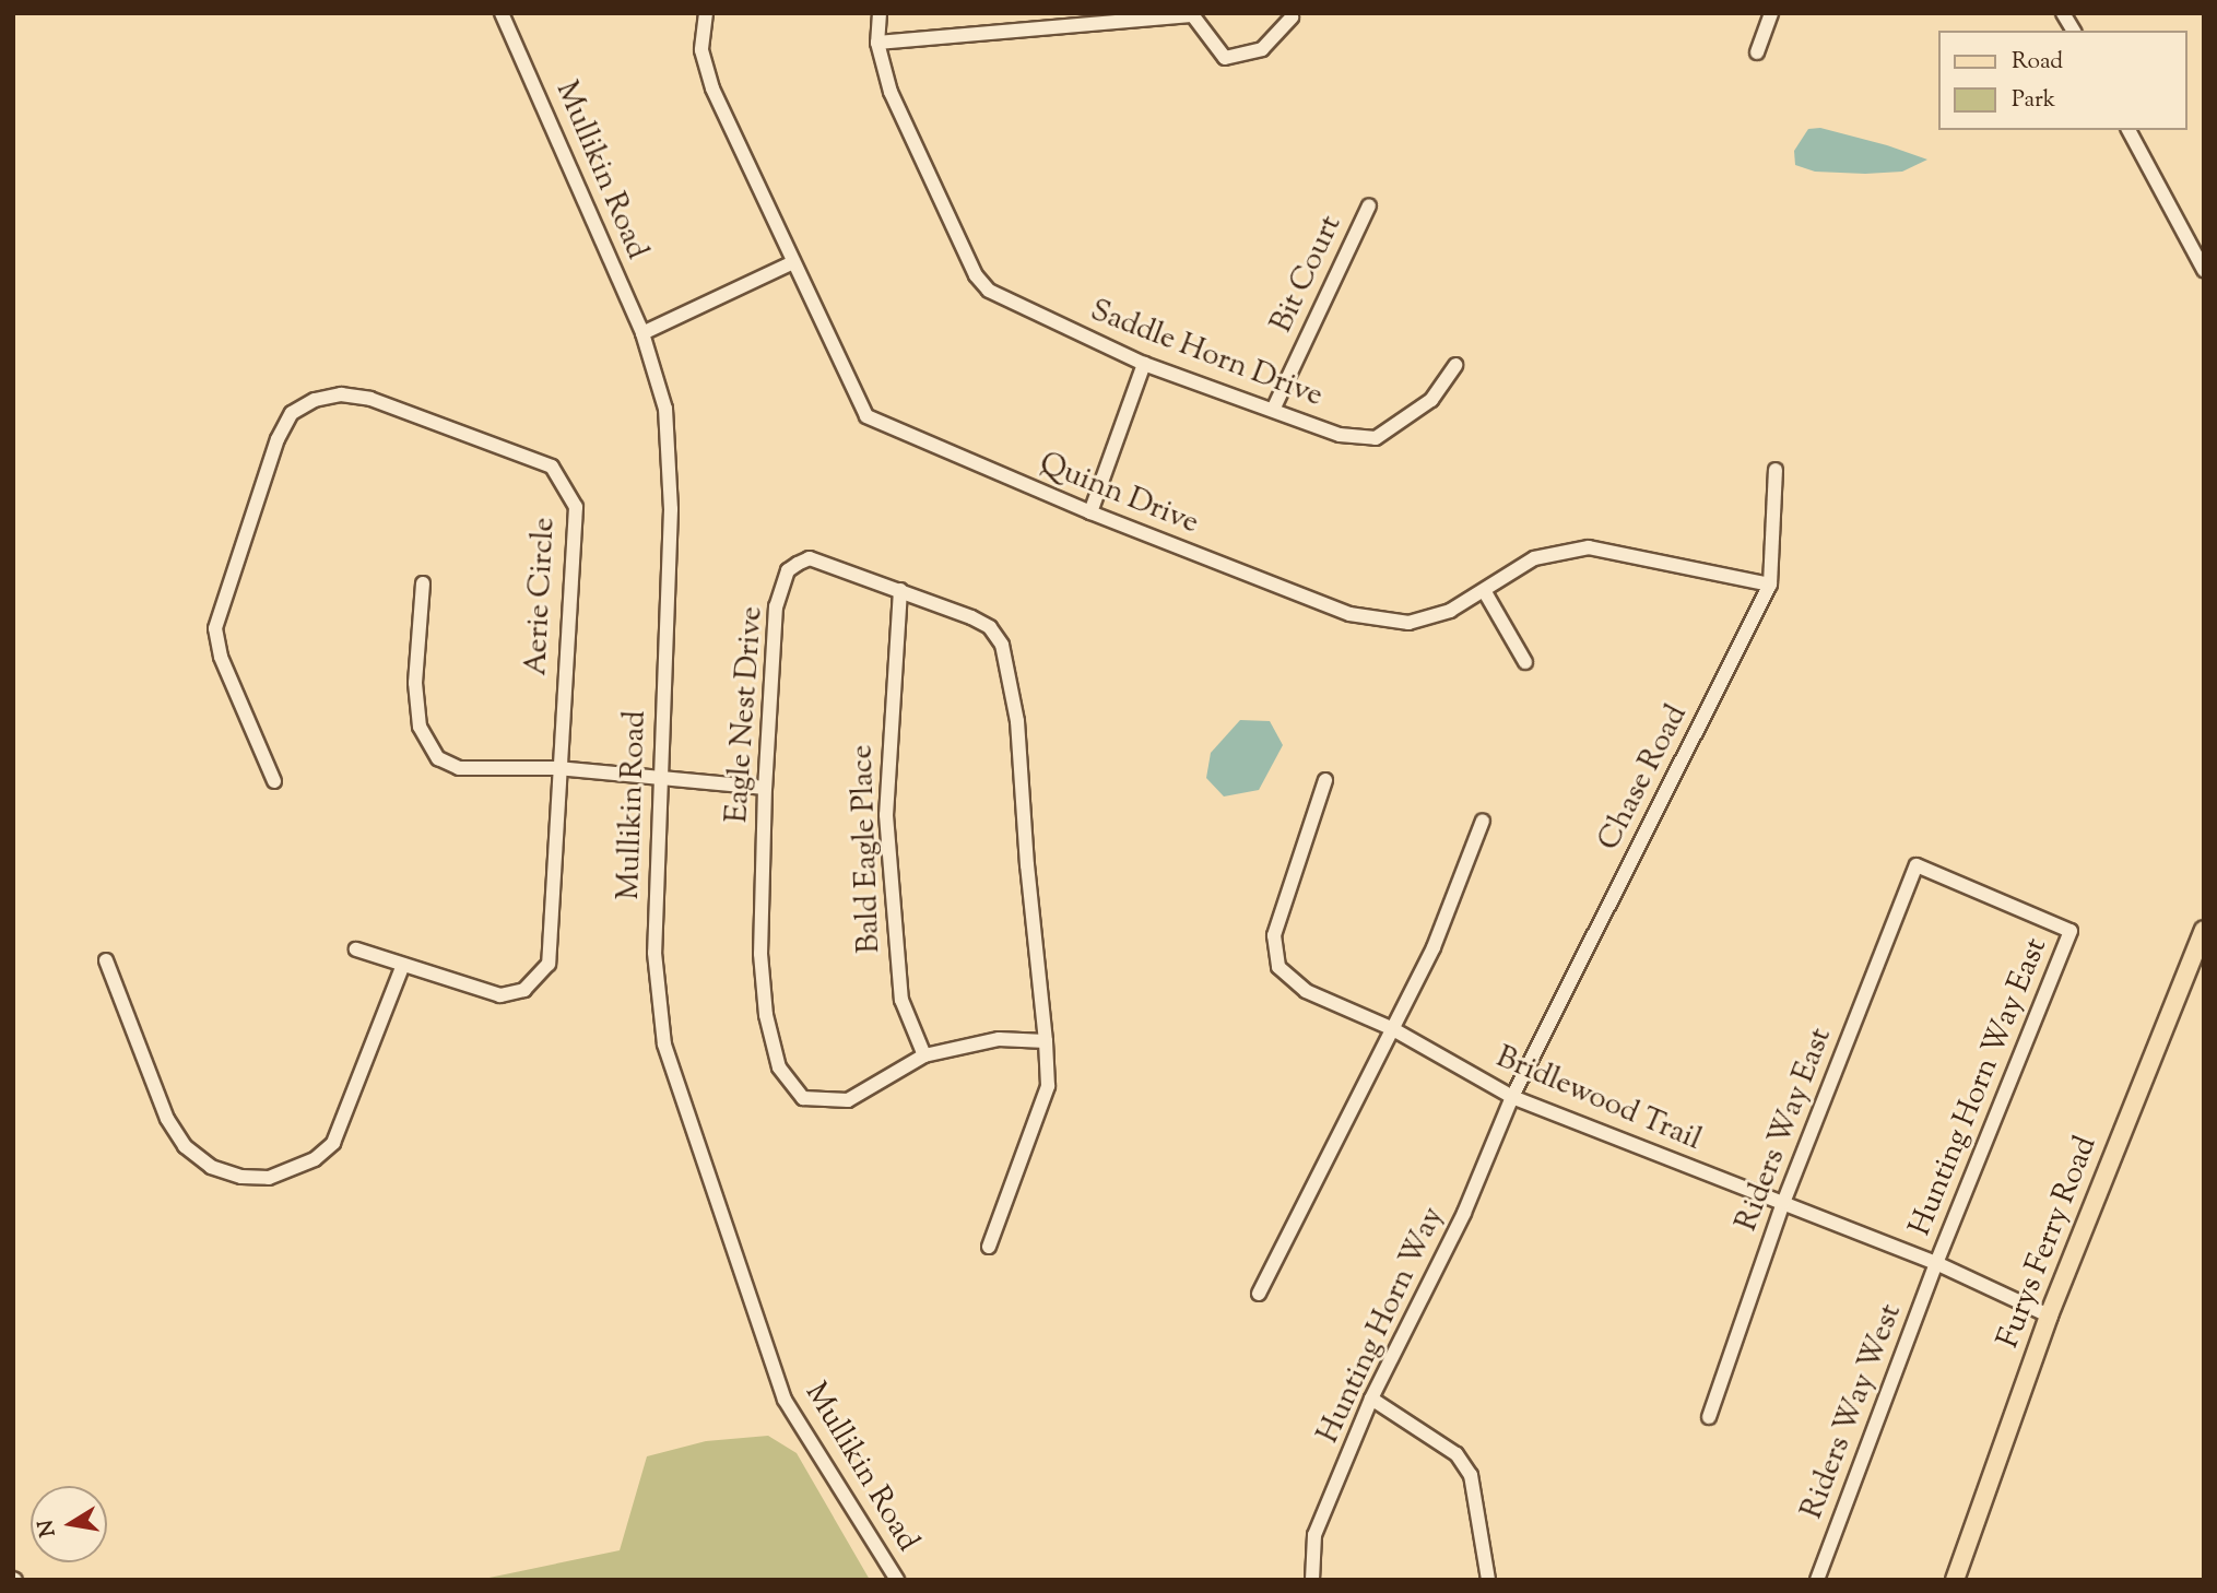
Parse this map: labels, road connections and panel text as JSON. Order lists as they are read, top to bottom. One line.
{"streets":{"main road":["Furys Ferry Road"],"street":["Mullikin Road","Bit Court","Saddle Horn Drive","Quinn Drive","Aerie Circle","Eagle Nest Drive","Chase Road","Bald Eagle Place","Hunting Horn Way East","Bridlewood Trail","Riders Way East","Hunting Horn Way","Riders Way West"]},"crossings":[["Bit Court","Saddle Horn Drive"],["Quinn Drive","Chase Road"],["Eagle Nest Drive","Bald Eagle Place"],["Chase Road","Bridlewood Trail"],["Chase Road","Hunting Horn Way"],["Hunting Horn Way East","Bridlewood Trail"],["Hunting Horn Way East","Riders Way East"],["Hunting Horn Way East","Riders Way West"],["Bridlewood Trail","Riders Way East"],["Bridlewood Trail","Furys Ferry Road"],["Bridlewood Trail","Hunting Horn Way"],["Bridlewood Trail","Riders Way West"]],"legend":["Road","Park"],"north":"left"}
